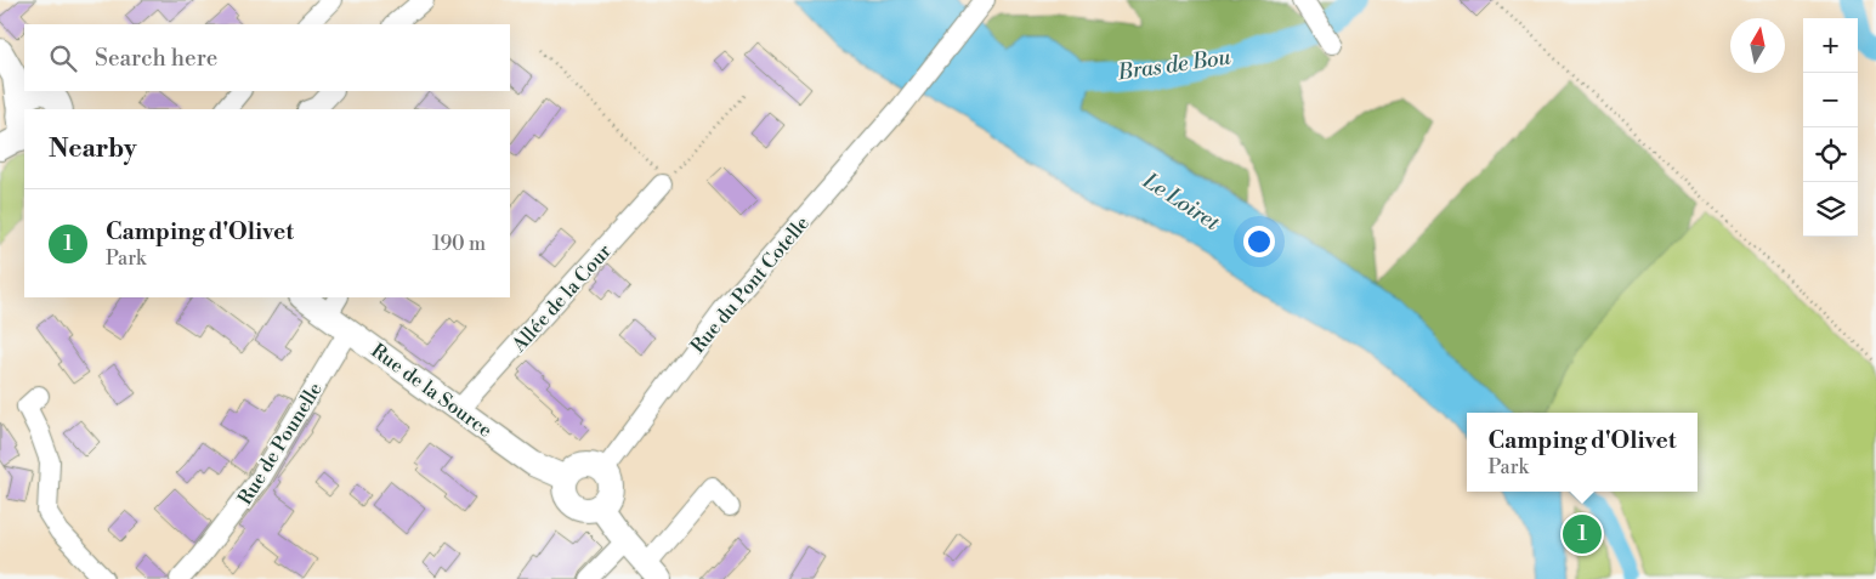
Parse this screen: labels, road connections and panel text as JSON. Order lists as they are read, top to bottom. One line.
{"streets":{"main road":["Rue de la Source"],"street":["Rue du Pont Cotelle","Allée de la Cour","Rue de Pounelle"]},"crossings":[["Rue du Pont Cotelle","Rue de la Source"],["Allée de la Cour","Rue de la Source"],["Rue de la Source","Rue de Pounelle"]],"water":["Bras de Bou","Le Loiret"],"north":"top","page":{"map_buttons":["+","−"],"search":"Search here","heading":"Nearby","list":[{"mark":"1","name":"Camping d'Olivet","note":"Park","value":"190 m"}],"popup":["Camping d'Olivet","Park"],"pins":"1"}}
